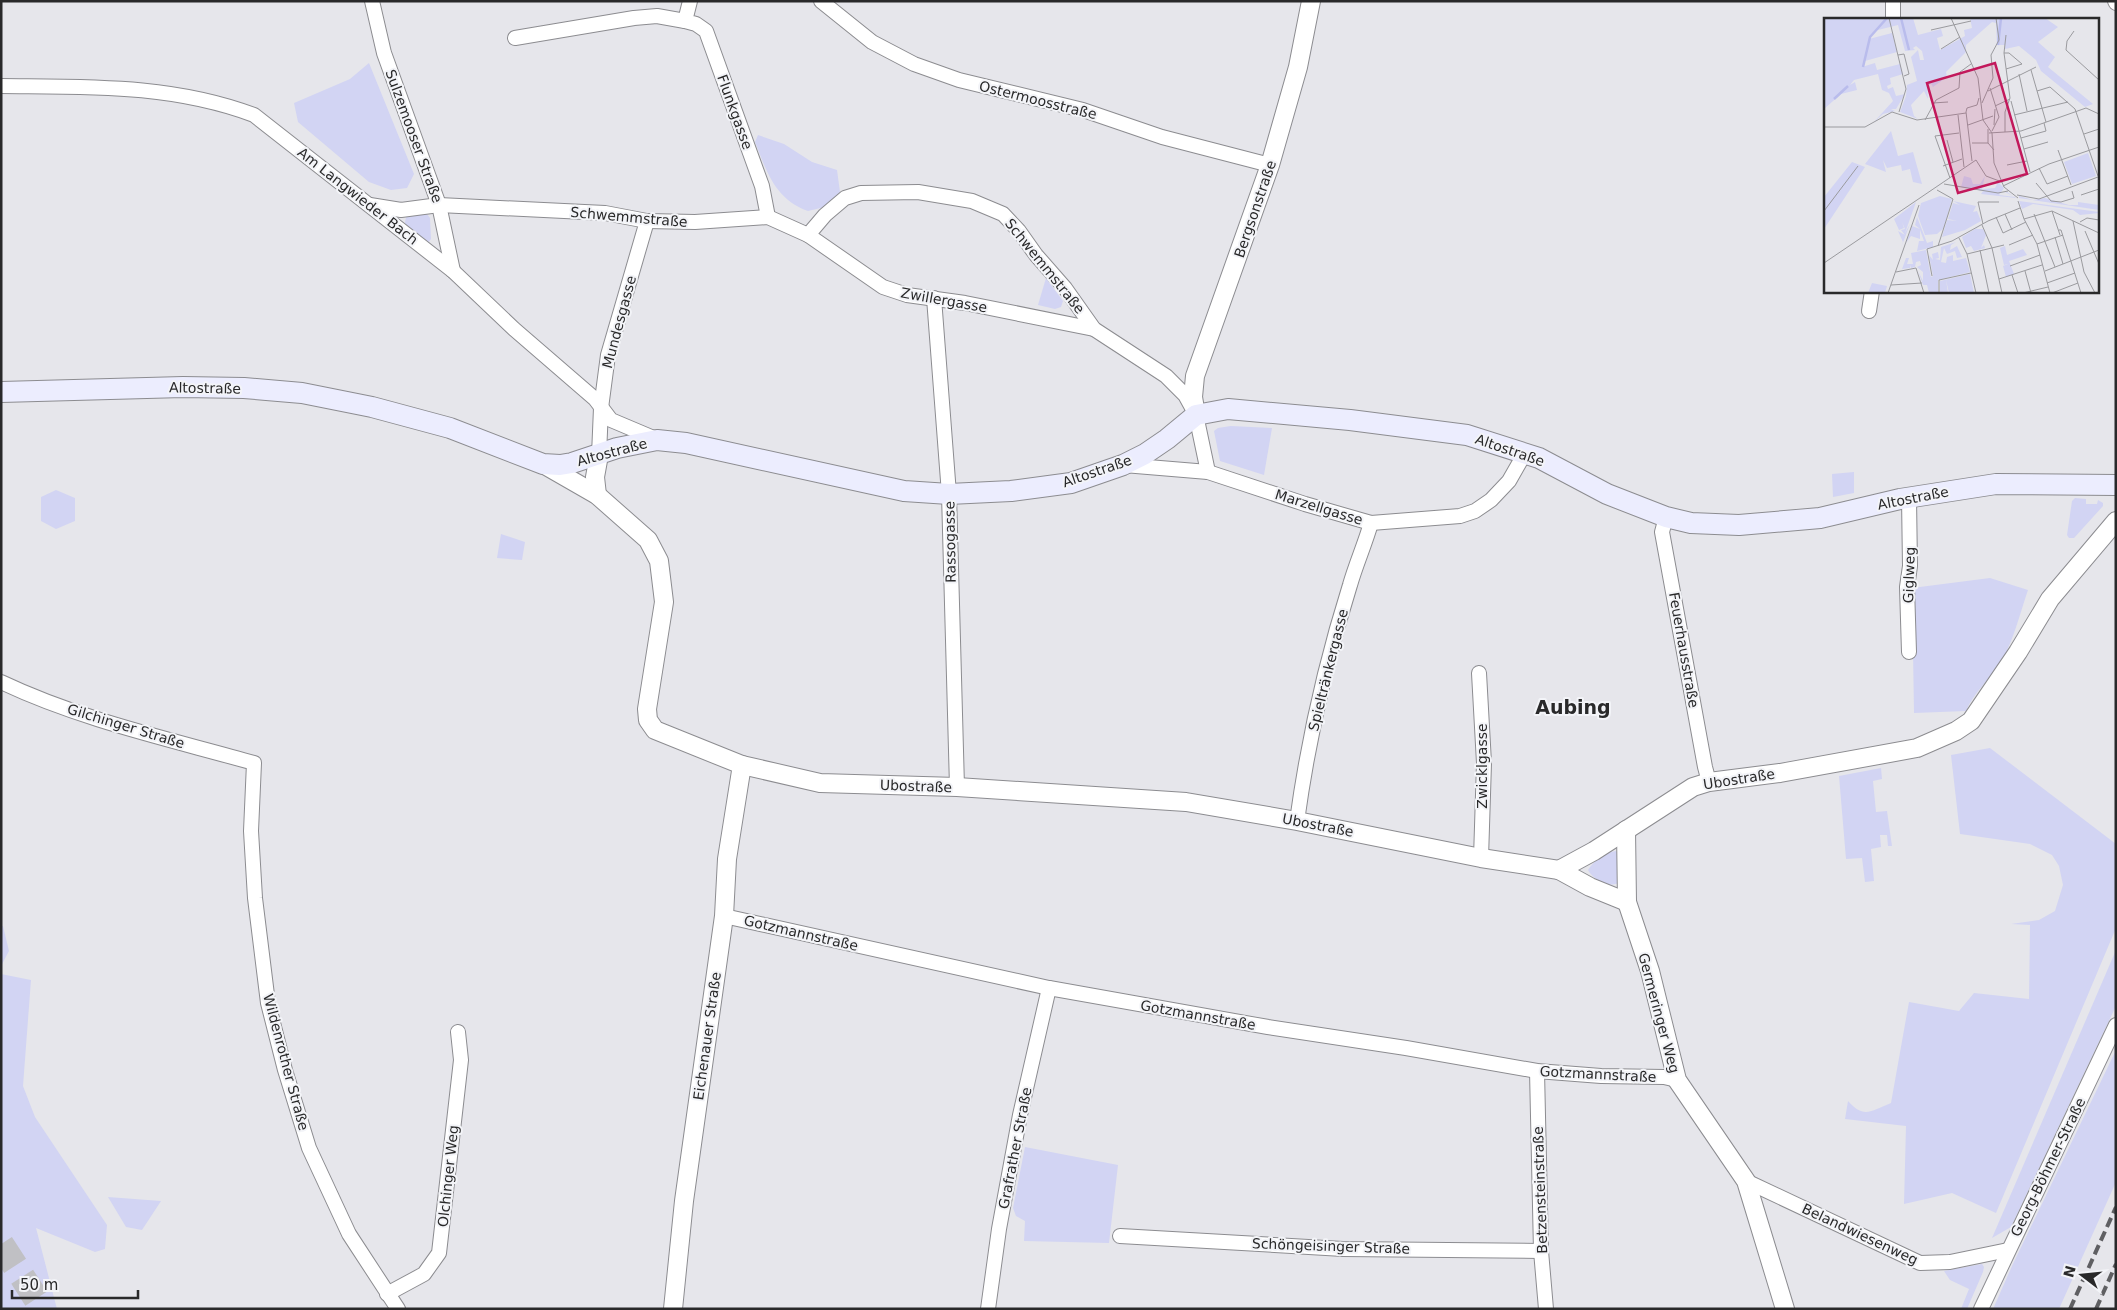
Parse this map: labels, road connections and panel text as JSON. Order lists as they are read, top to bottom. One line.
{"streets":{"main road":["Altostraße"],"street":["Ostermoosstraße","Flunkgasse","Sulzemooser Straße","Am Langwieder Bach","Bergsonstraße","Schwemmstraße","Zwillergasse","Mundesgasse","Marzellgasse","Rassogasse","Giglweg","Feuerhausstraße","Spieltränkergasse","Gilchinger Straße","Zwicklgasse","Ubostraße","Gotzmannstraße","Germeringer Weg","Eichenauer Straße","Wildenrother Straße","Grafrather Straße","Georg-Böhmer-Straße","Olchinger Weg","Betzensteinstraße","Belandwiesenweg","Schöngeisinger Straße"]},"crossings":[["Ostermoosstraße","Bergsonstraße"],["Flunkgasse","Schwemmstraße"],["Sulzemooser Straße","Am Langwieder Bach"],["Sulzemooser Straße","Schwemmstraße"],["Am Langwieder Bach","Schwemmstraße"],["Am Langwieder Bach","Mundesgasse"],["Am Langwieder Bach","Altostraße"],["Bergsonstraße","Schwemmstraße"],["Bergsonstraße","Altostraße"],["Schwemmstraße","Zwillergasse"],["Schwemmstraße","Mundesgasse"],["Schwemmstraße","Altostraße"],["Zwillergasse","Rassogasse"],["Mundesgasse","Altostraße"],["Altostraße","Marzellgasse"],["Altostraße","Rassogasse"],["Altostraße","Giglweg"],["Altostraße","Feuerhausstraße"],["Altostraße","Ubostraße"],["Marzellgasse","Spieltränkergasse"],["Rassogasse","Ubostraße"],["Feuerhausstraße","Ubostraße"],["Spieltränkergasse","Ubostraße"],["Gilchinger Straße","Wildenrother Straße"],["Zwicklgasse","Ubostraße"],["Ubostraße","Germeringer Weg"],["Ubostraße","Eichenauer Straße"],["Gotzmannstraße","Germeringer Weg"],["Gotzmannstraße","Eichenauer Straße"],["Gotzmannstraße","Grafrather Straße"],["Gotzmannstraße","Betzensteinstraße"],["Germeringer Weg","Belandwiesenweg"],["Wildenrother Straße","Olchinger Weg"],["Georg-Böhmer-Straße","Belandwiesenweg"],["Betzensteinstraße","Schöngeisinger Straße"]],"districts":["Aubing"],"scale_bar":"50 m","north":"left"}
